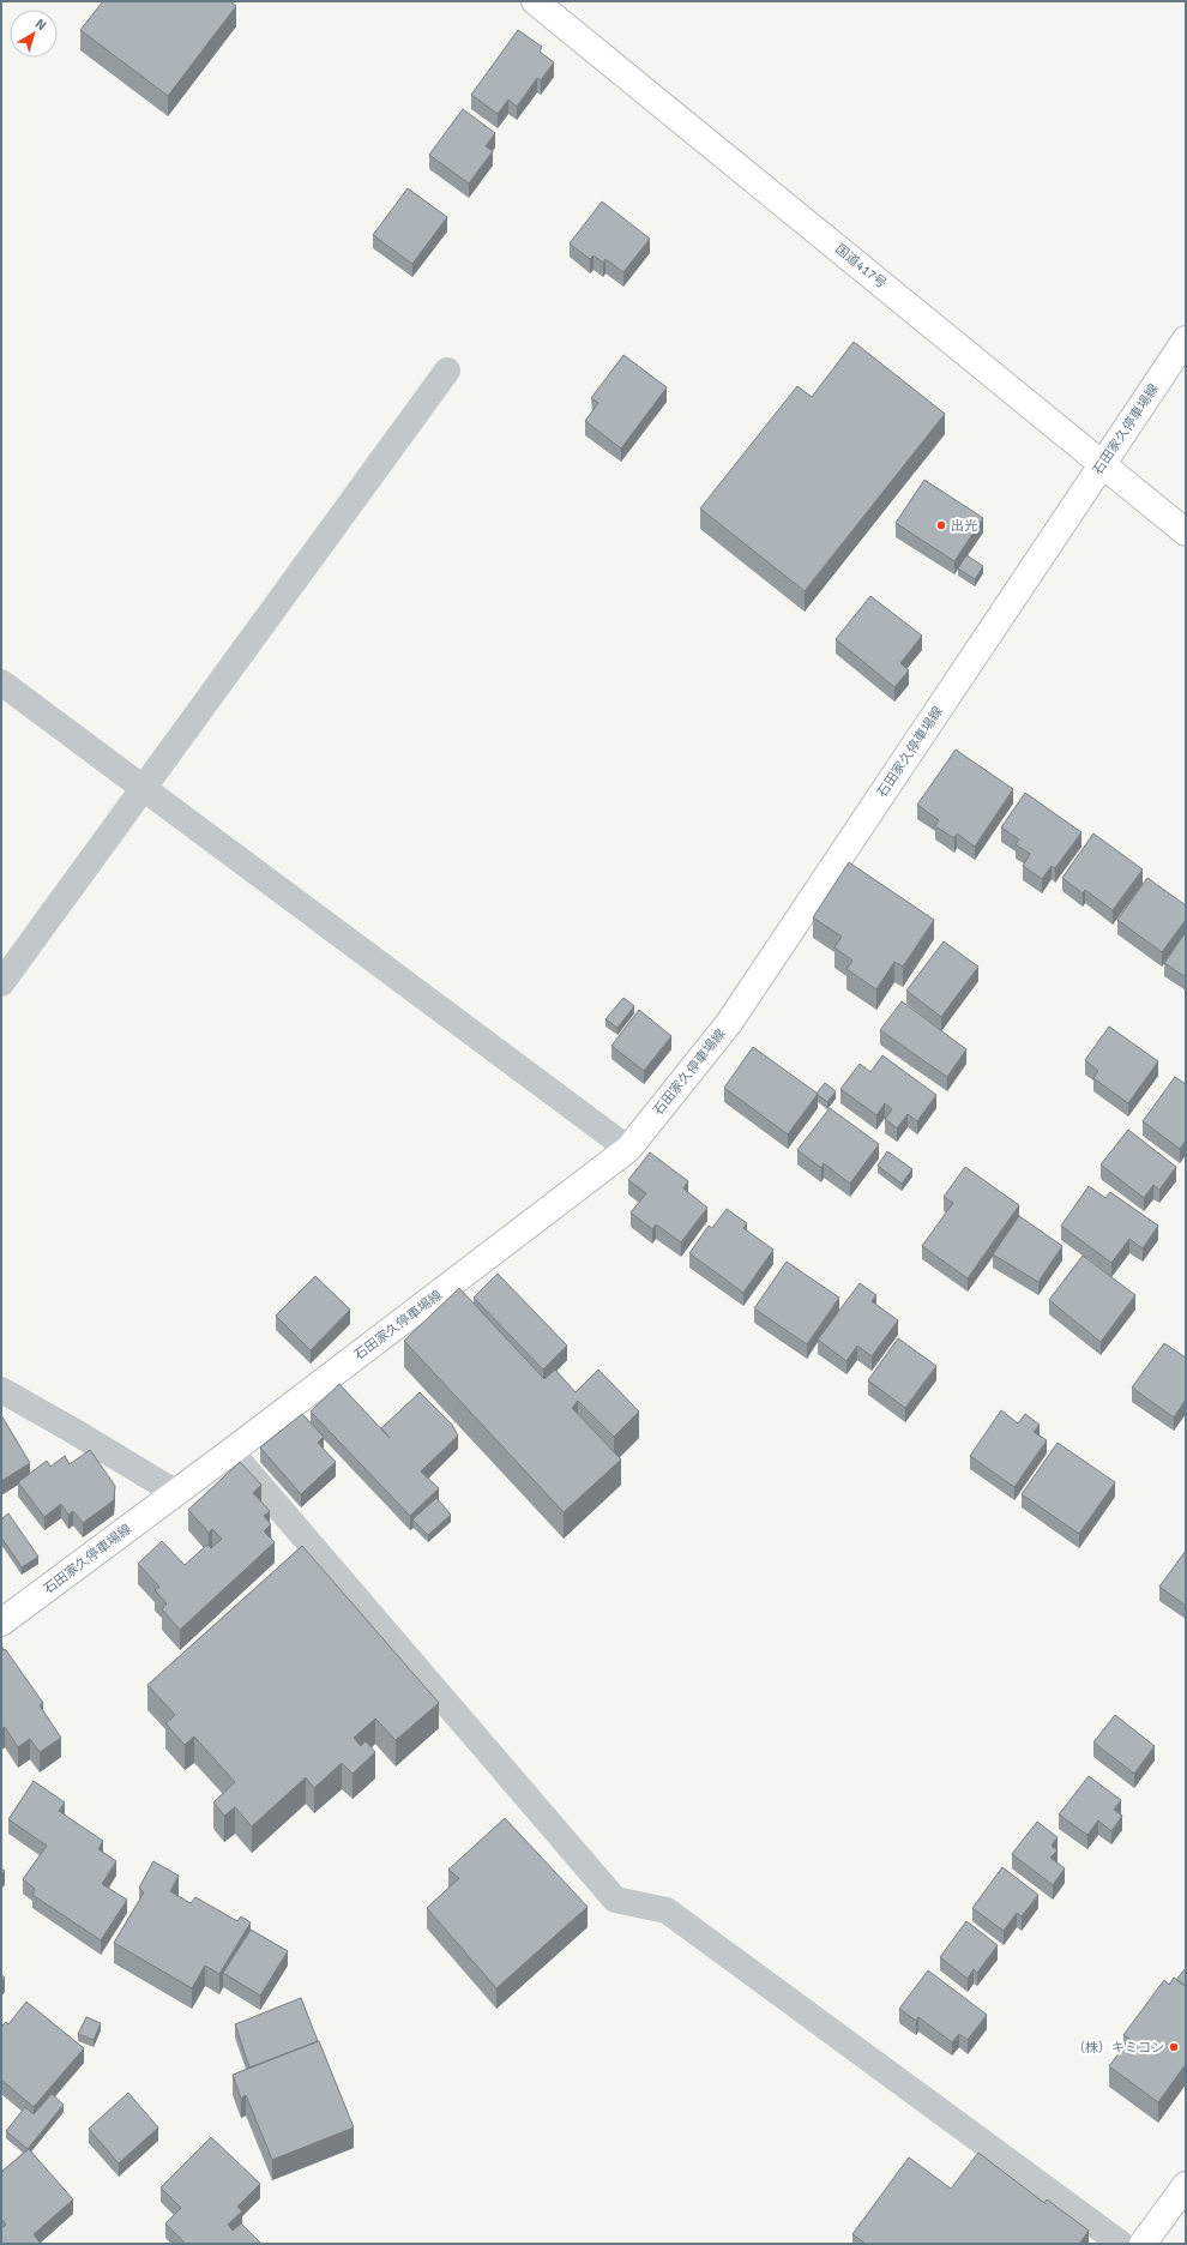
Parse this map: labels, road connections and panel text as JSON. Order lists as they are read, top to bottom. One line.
{"streets":{"main road":["国道417号","石田家久停車場線"]},"crossings":[["国道417号","石田家久停車場線"]],"places":["出光","（株）キミコン"],"north":"top right"}
